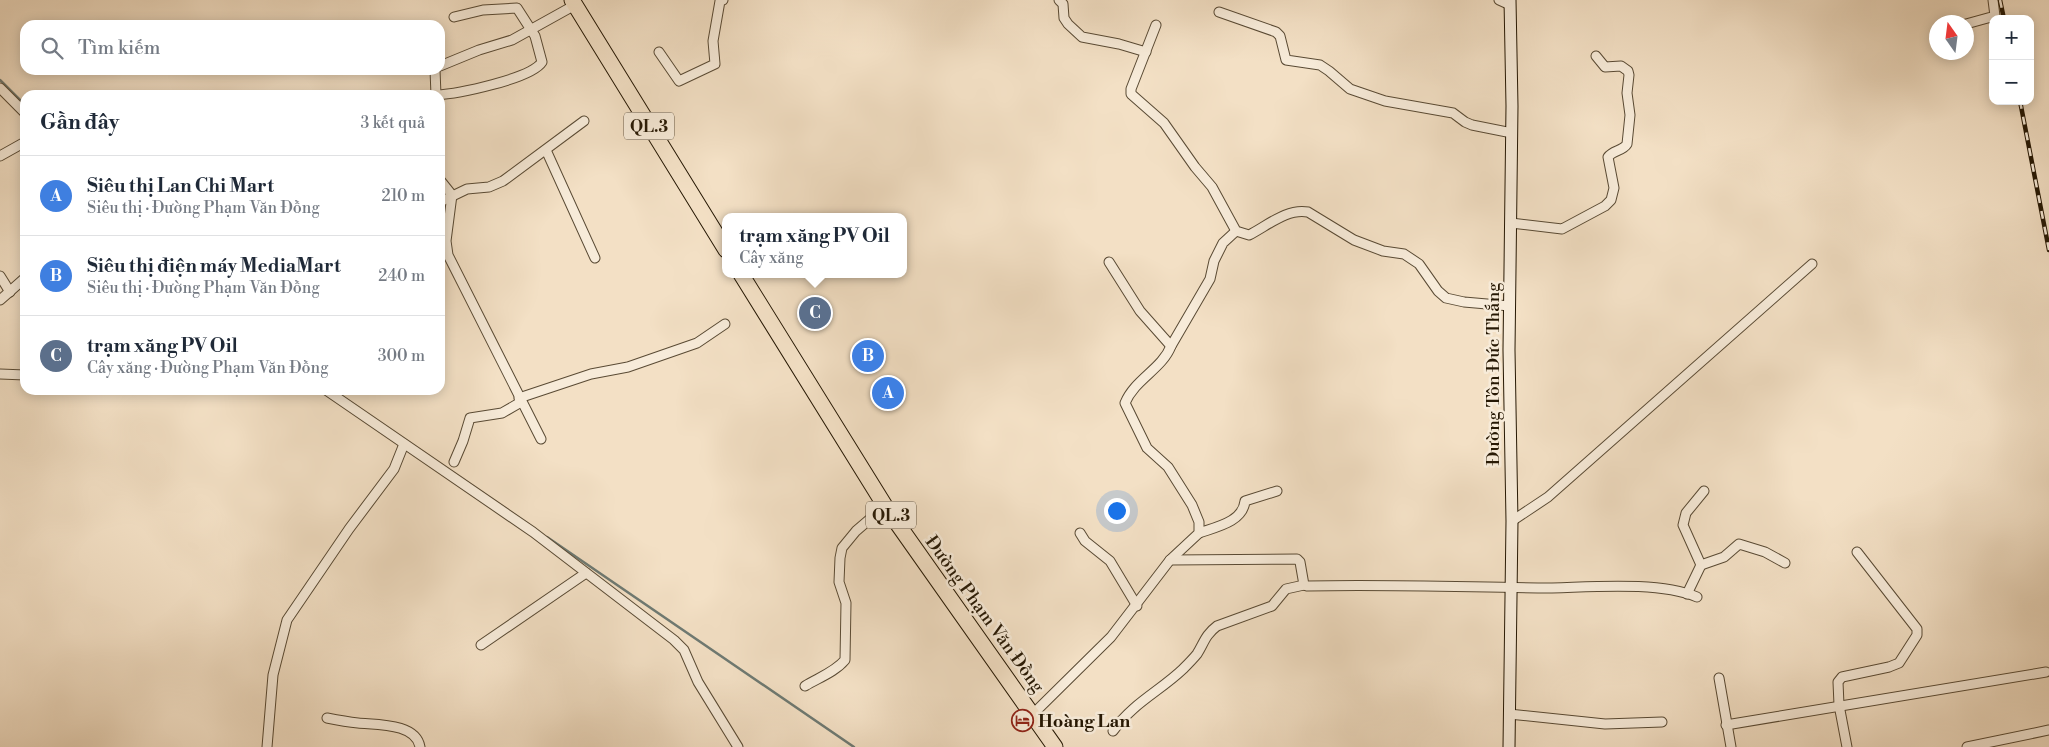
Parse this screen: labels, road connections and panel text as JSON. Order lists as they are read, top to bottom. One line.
{"streets":{"highway":["QL.3","Đường Phạm Văn Đồng"],"main road":["Đường Tôn Đức Thắng"]},"places":{"hotel":["Hoàng Lan"]},"north":"top","page":{"map_buttons":["+","−"],"search":"Tìm kiếm","heading":["Gần đây","3 kết quả"],"list":[{"mark":"A","name":"Siêu thị Lan Chi Mart","note":"Siêu thị · Đường Phạm Văn Đồng","value":"210 m"},{"mark":"B","name":"Siêu thị điện máy MediaMart","note":"Siêu thị · Đường Phạm Văn Đồng","value":"240 m"},{"mark":"C","name":"trạm xăng PV Oil","note":"Cây xăng · Đường Phạm Văn Đồng","value":"300 m"}],"popup":["trạm xăng PV Oil","Cây xăng"],"pins":["C","B","A"]}}
